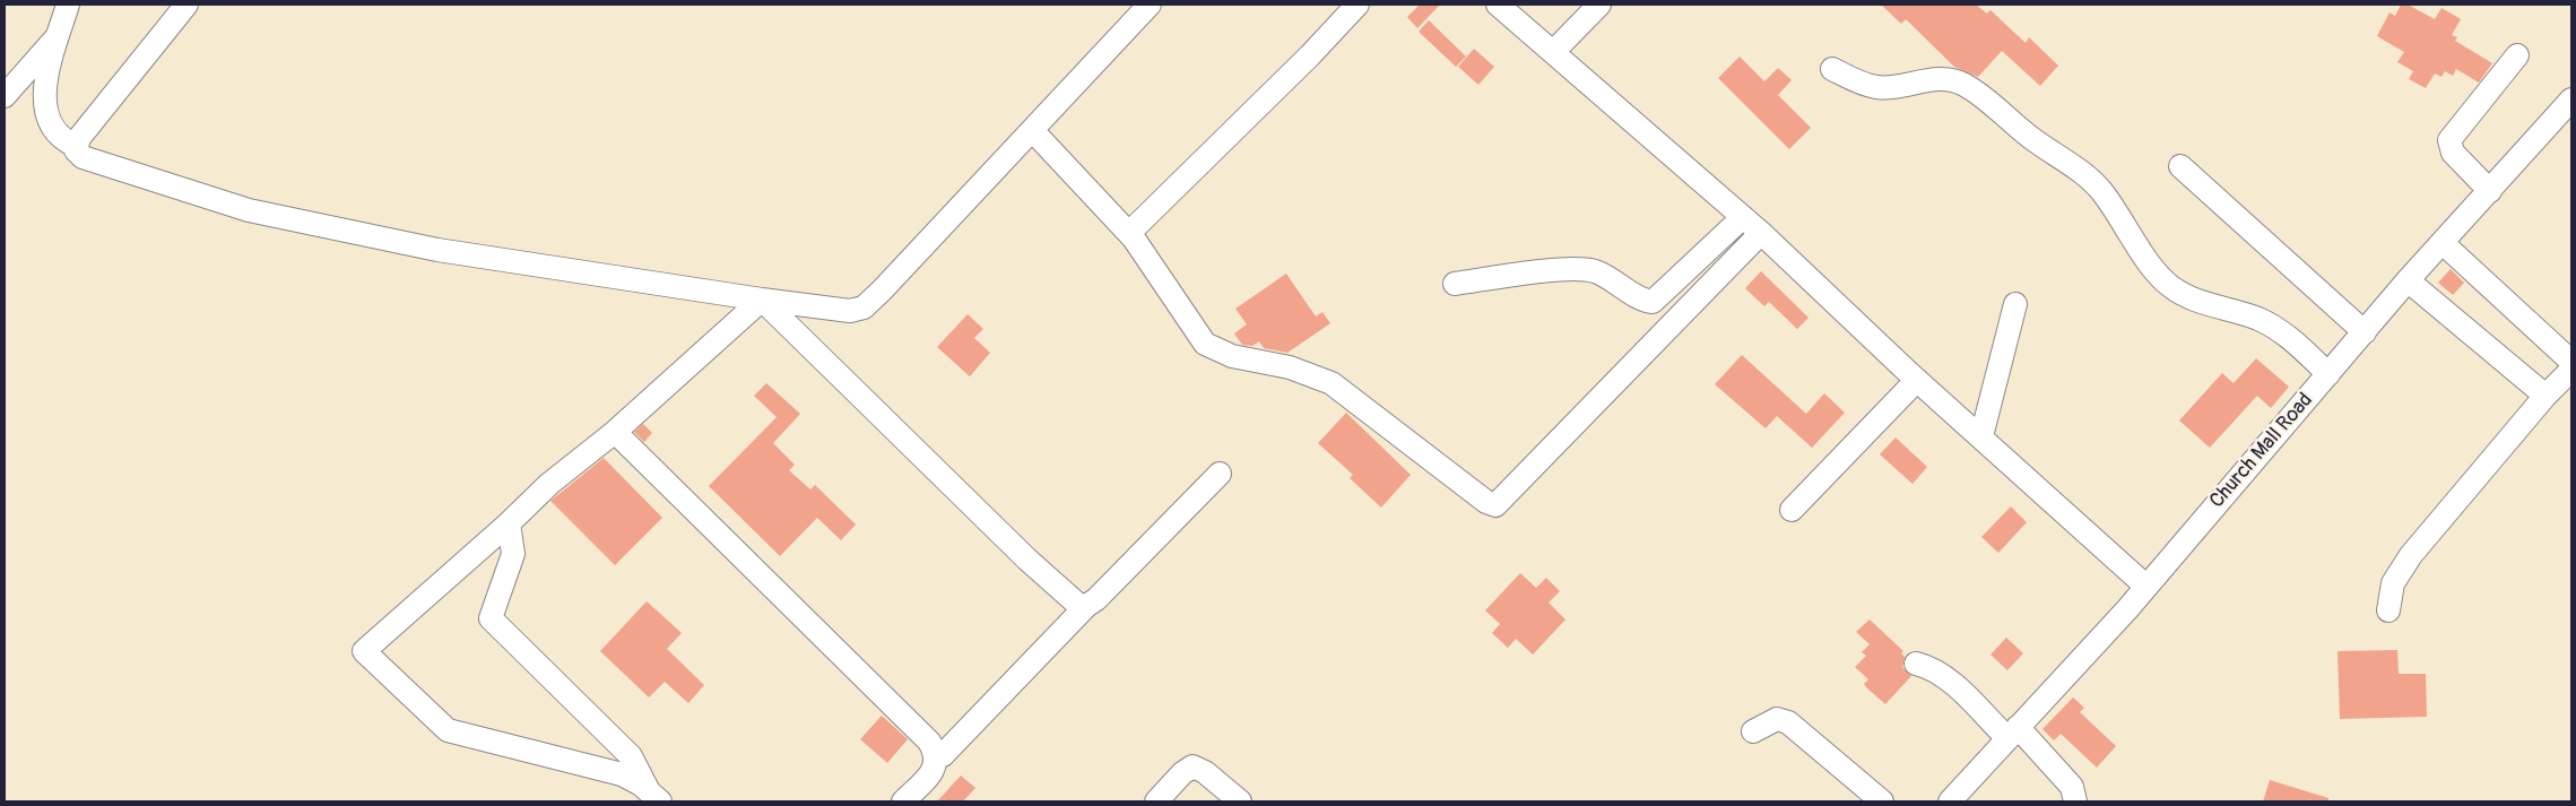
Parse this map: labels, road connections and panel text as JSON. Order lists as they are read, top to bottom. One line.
{"streets":{"street":["Church Mall Road"]}}
